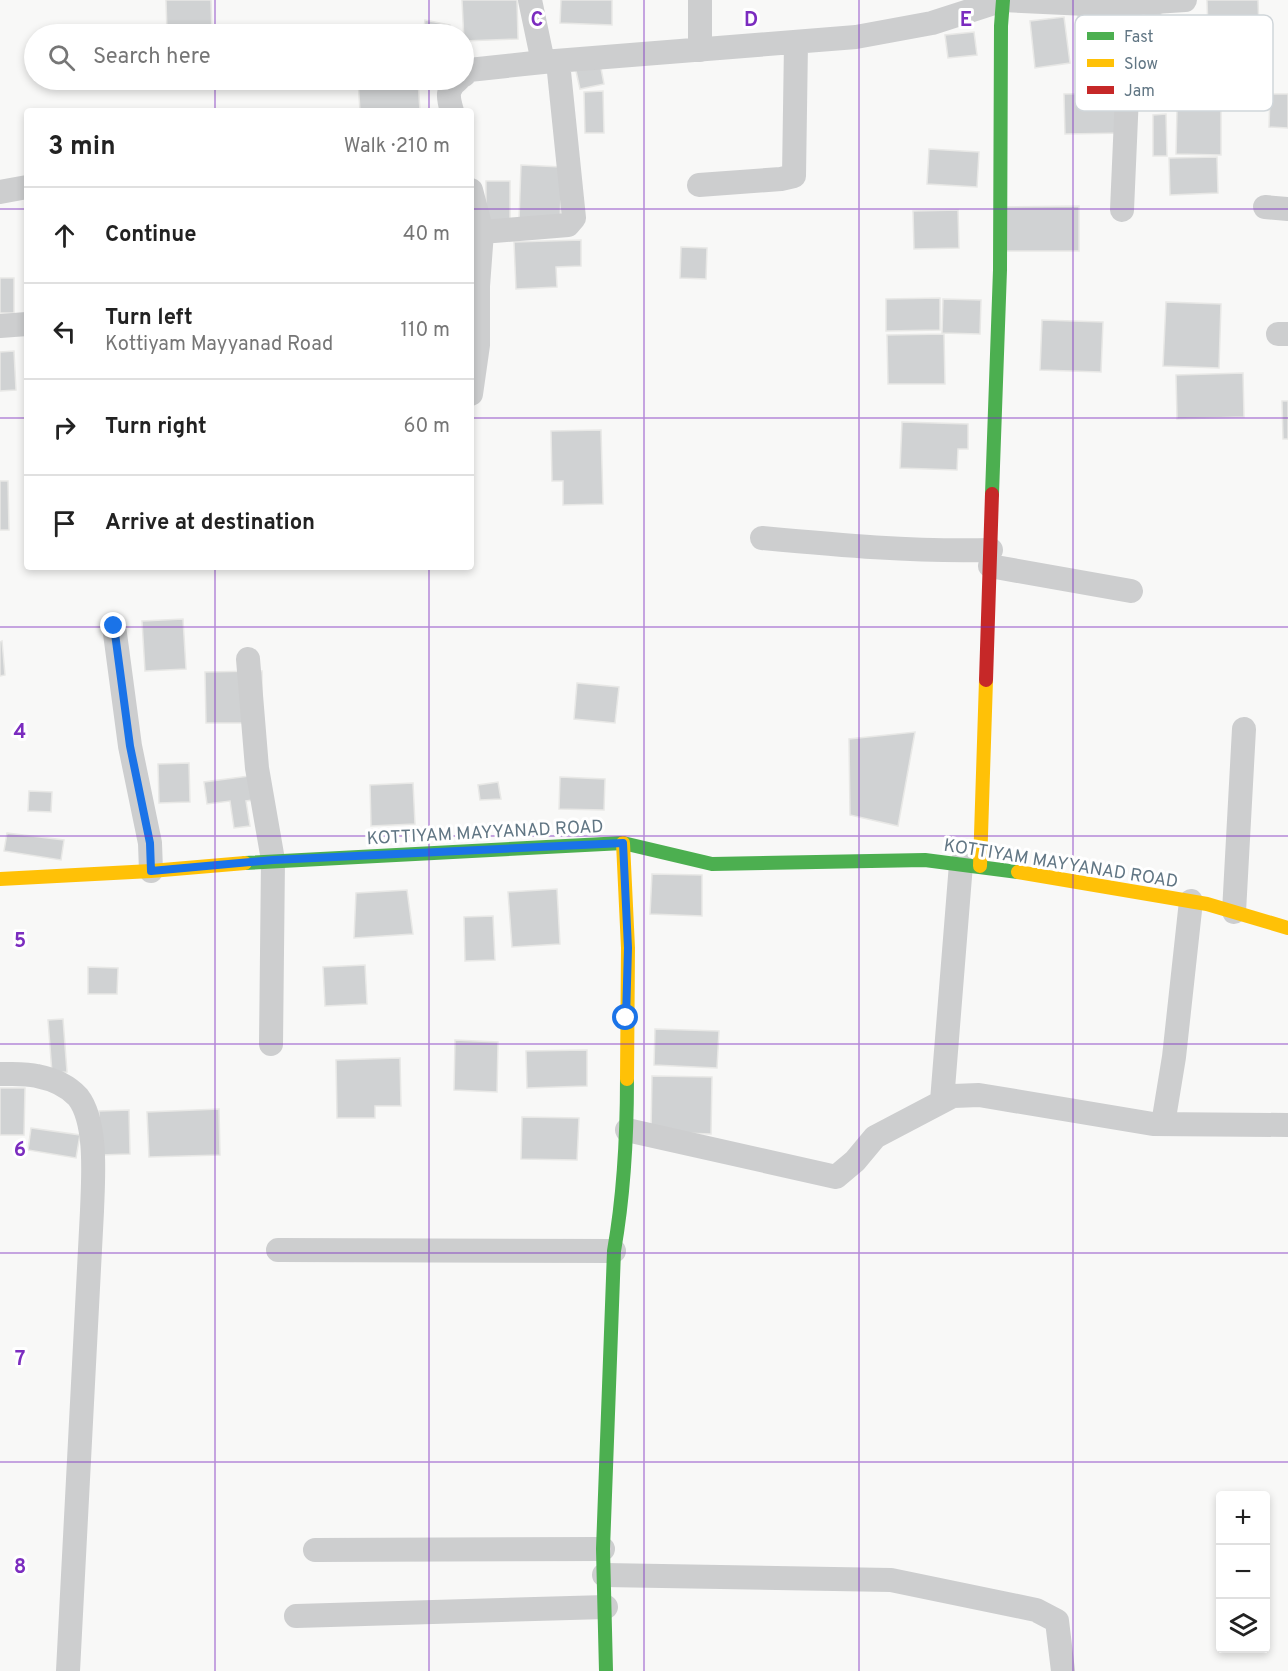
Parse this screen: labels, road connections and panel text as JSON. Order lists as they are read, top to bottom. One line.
{"streets":{"street":["KOTTIYAM MAYYANAD ROAD"]},"legend":["Fast","Slow","Jam"],"page":{"search":"Search here","heading":["3 min","Walk · 210 m"],"list":[["Continue","40 m"],["Turn left","Kottiyam Mayyanad Road","110 m"],["Turn right","60 m"],"Arrive at destination"],"map_buttons":["+","−"]},"grid":{"columns":["C","D","E"],"rows":["4","5","6","7","8"]}}
